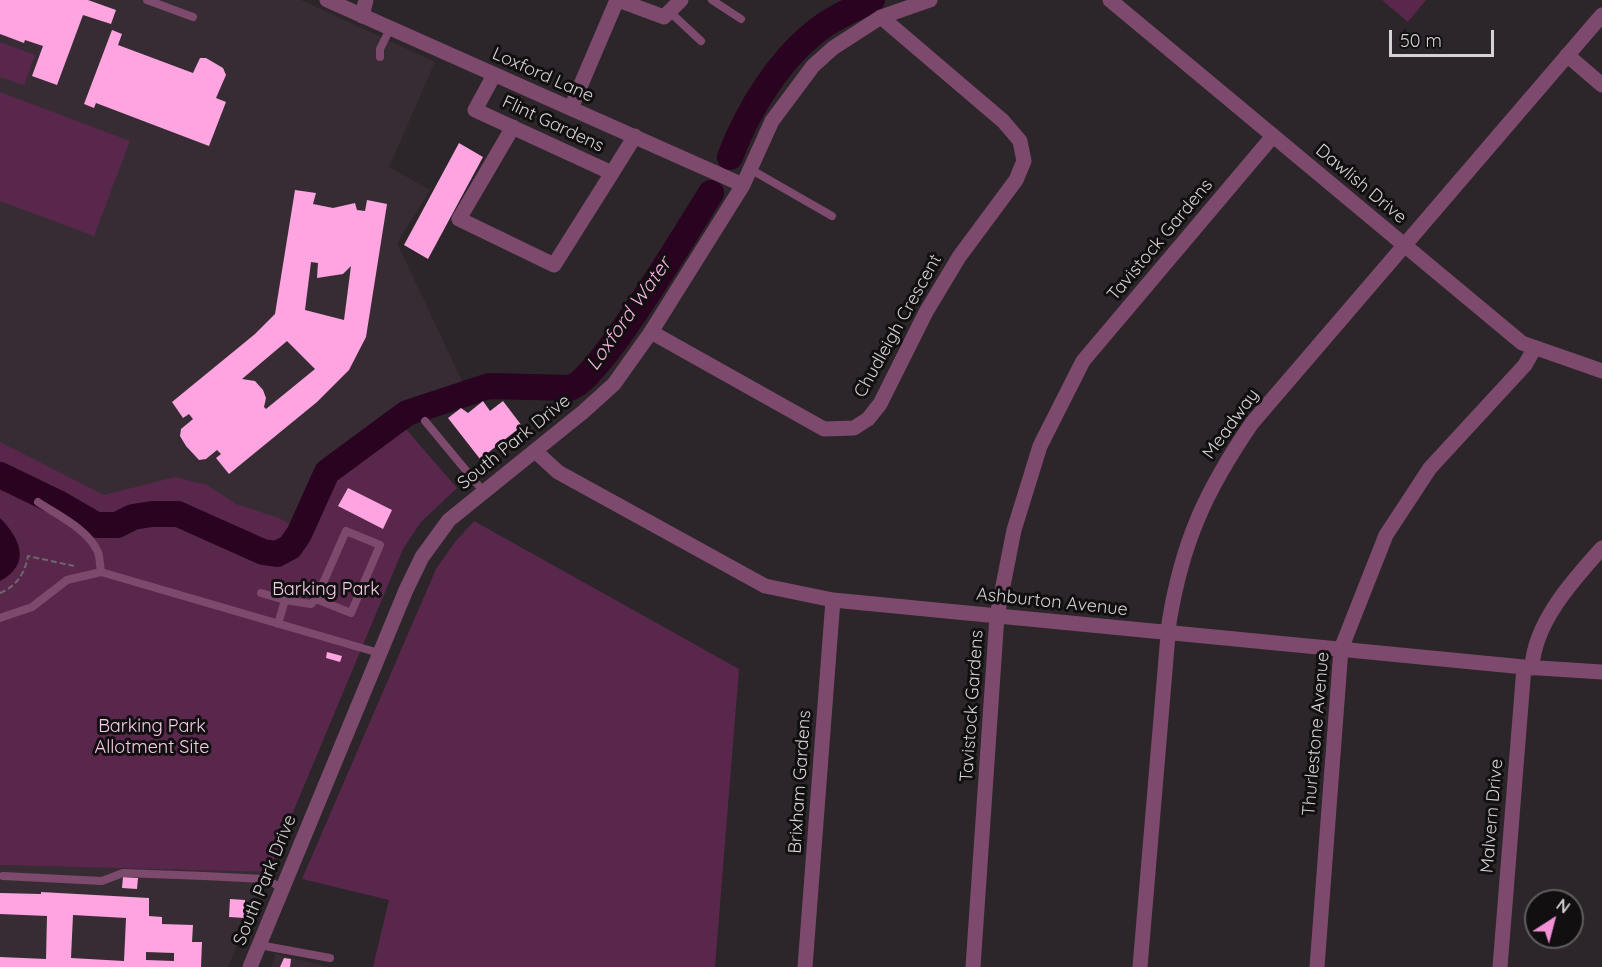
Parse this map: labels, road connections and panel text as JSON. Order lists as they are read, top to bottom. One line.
{"streets":{"street":["Loxford Lane","Flint Gardens","Dawlish Drive","Tavistock Gardens","Chudleigh Crescent","Meadway","South Park Drive","Ashburton Avenue","Thurlestone Avenue","Brixham Gardens","Malvern Drive"]},"crossings":[["Loxford Lane","Flint Gardens"],["Loxford Lane","South Park Drive"],["Dawlish Drive","Tavistock Gardens"],["Dawlish Drive","Meadway"],["Dawlish Drive","Thurlestone Avenue"],["Tavistock Gardens","Ashburton Avenue"],["Chudleigh Crescent","South Park Drive"],["Meadway","Ashburton Avenue"],["South Park Drive","Ashburton Avenue"],["Ashburton Avenue","Thurlestone Avenue"],["Ashburton Avenue","Brixham Gardens"],["Ashburton Avenue","Malvern Drive"]],"water":["Loxford Water"],"parks":["Barking Park","Barking Park Allotment Site"],"scale_bar":"50 m","north":"top right"}
